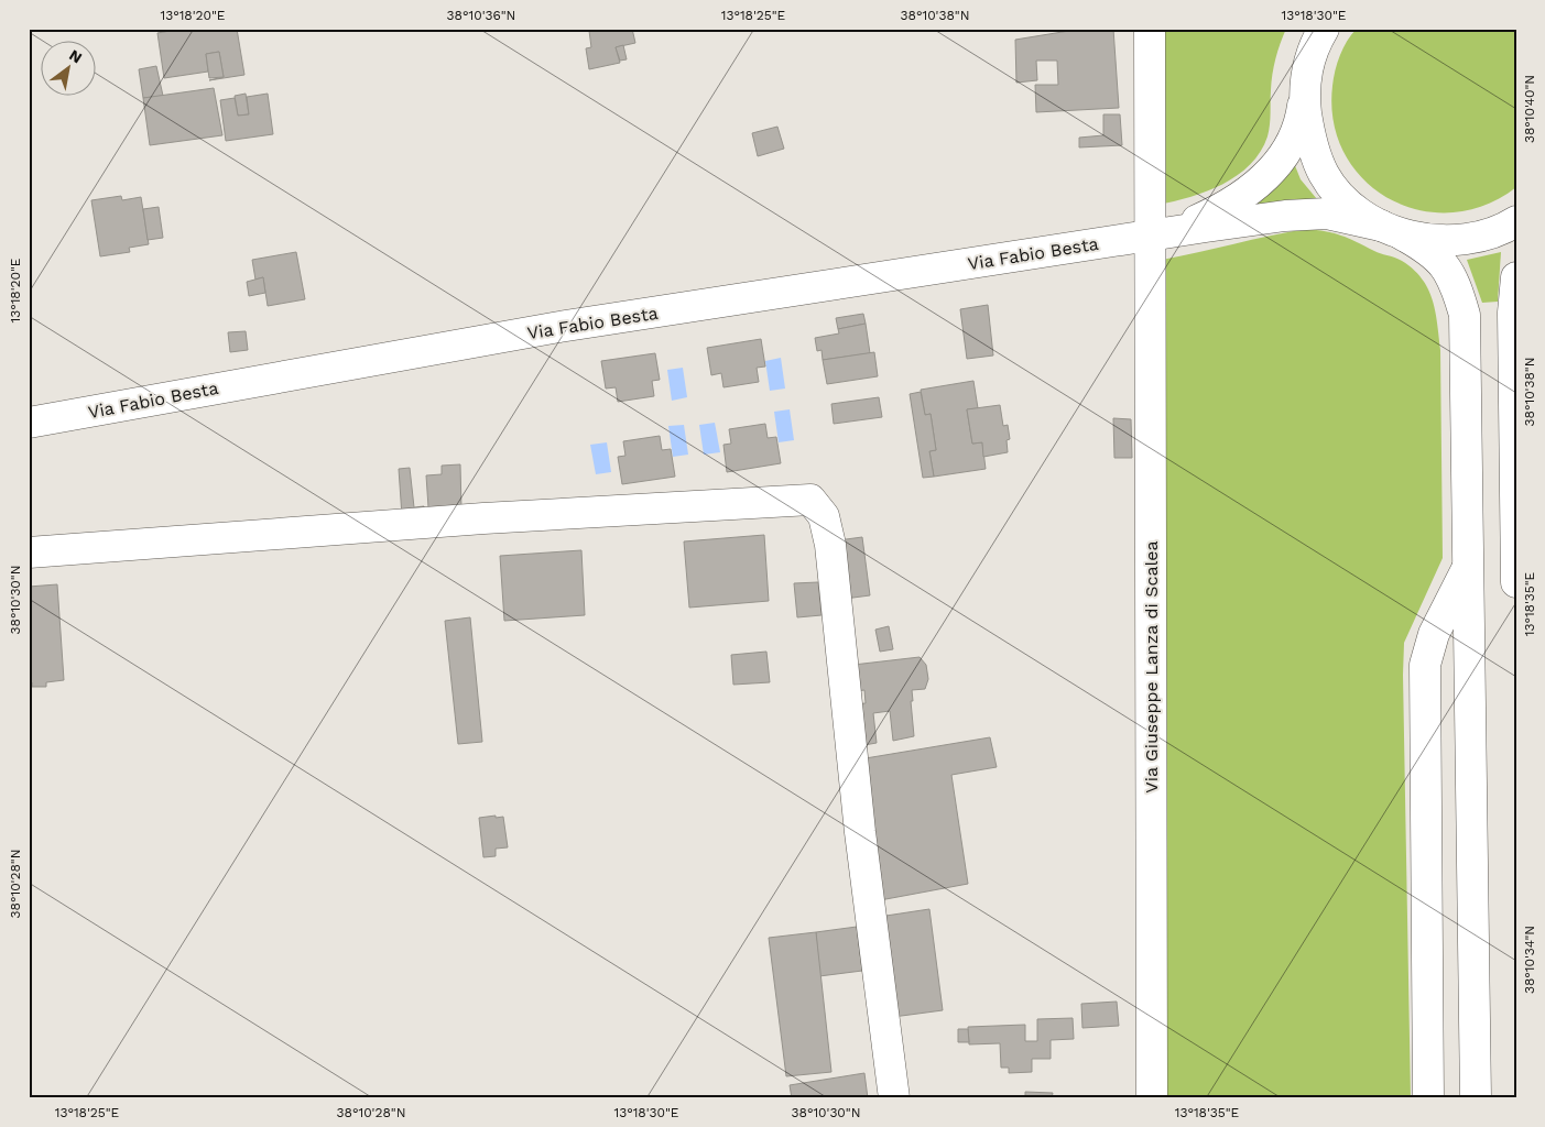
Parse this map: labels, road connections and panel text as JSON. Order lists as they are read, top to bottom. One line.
{"streets":{"street":["Via Fabio Besta","Via Giuseppe Lanza di Scalea"]},"crossings":[["Via Fabio Besta","Via Giuseppe Lanza di Scalea"]],"north":"top right","coordinates":["13°18'20\"E","38°10'36\"N","13°18'25\"E","38°10'38\"N","13°18'30\"E","38°10'40\"N","38°10'30\"N","13°18'35\"E","38°10'28\"N","38°10'34\"N"]}
